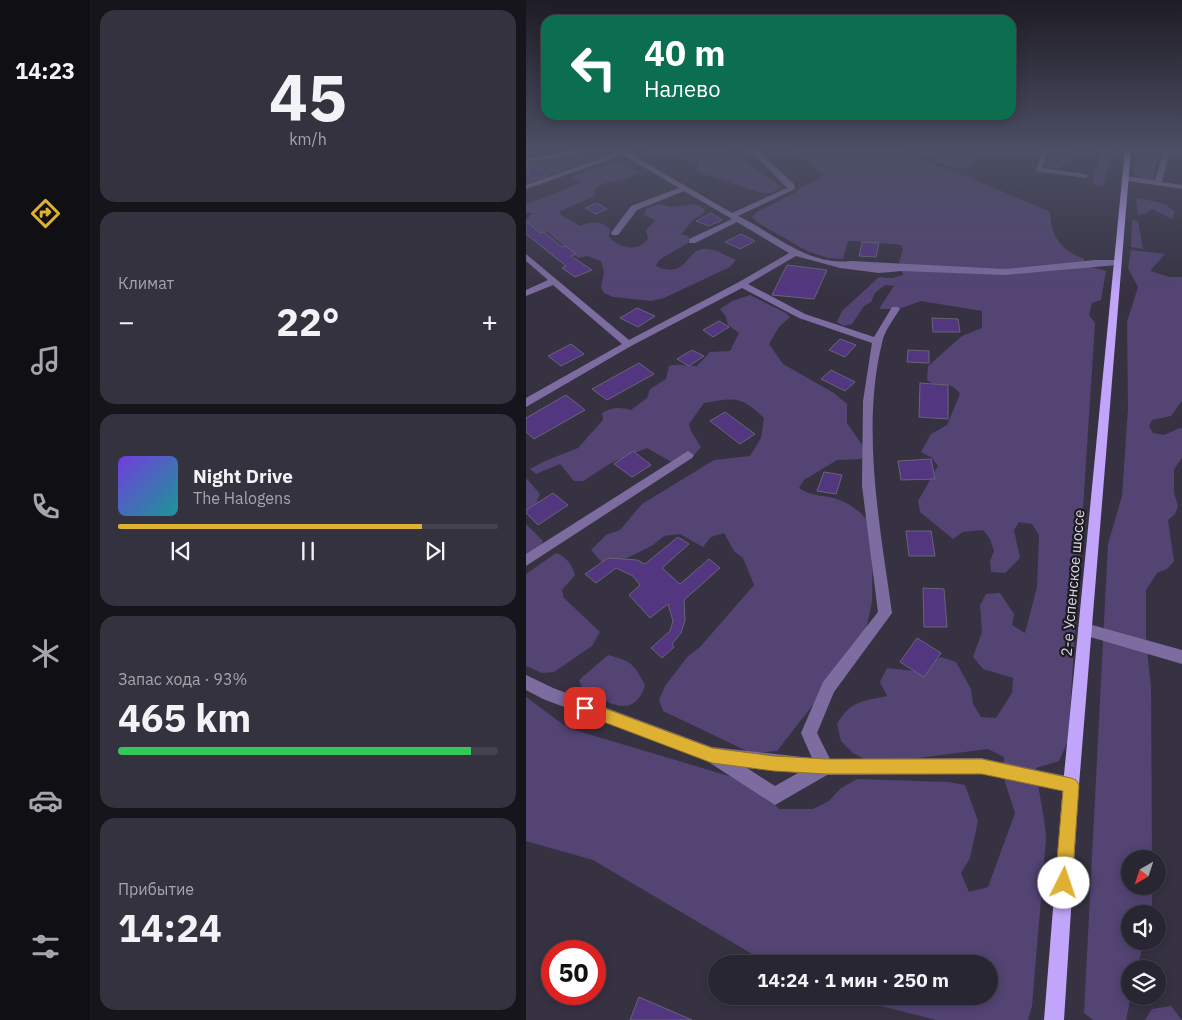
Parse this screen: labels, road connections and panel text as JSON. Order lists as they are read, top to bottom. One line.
{"streets":{"main road":["2-е Успенское шоссе"]},"north":"bottom left","page":{"tabs":"14:23","tile":[["45","km/h"],"Климат",["Запас хода · 93%","465 km"],["Прибытие","14:24"]],"turn":["40 m","Налево"],"heat":["−","22°","+"],"song":["Night Drive","The Halogens"],"limit":"50","trip":"14:24 · 1 мин · 250 m"}}
